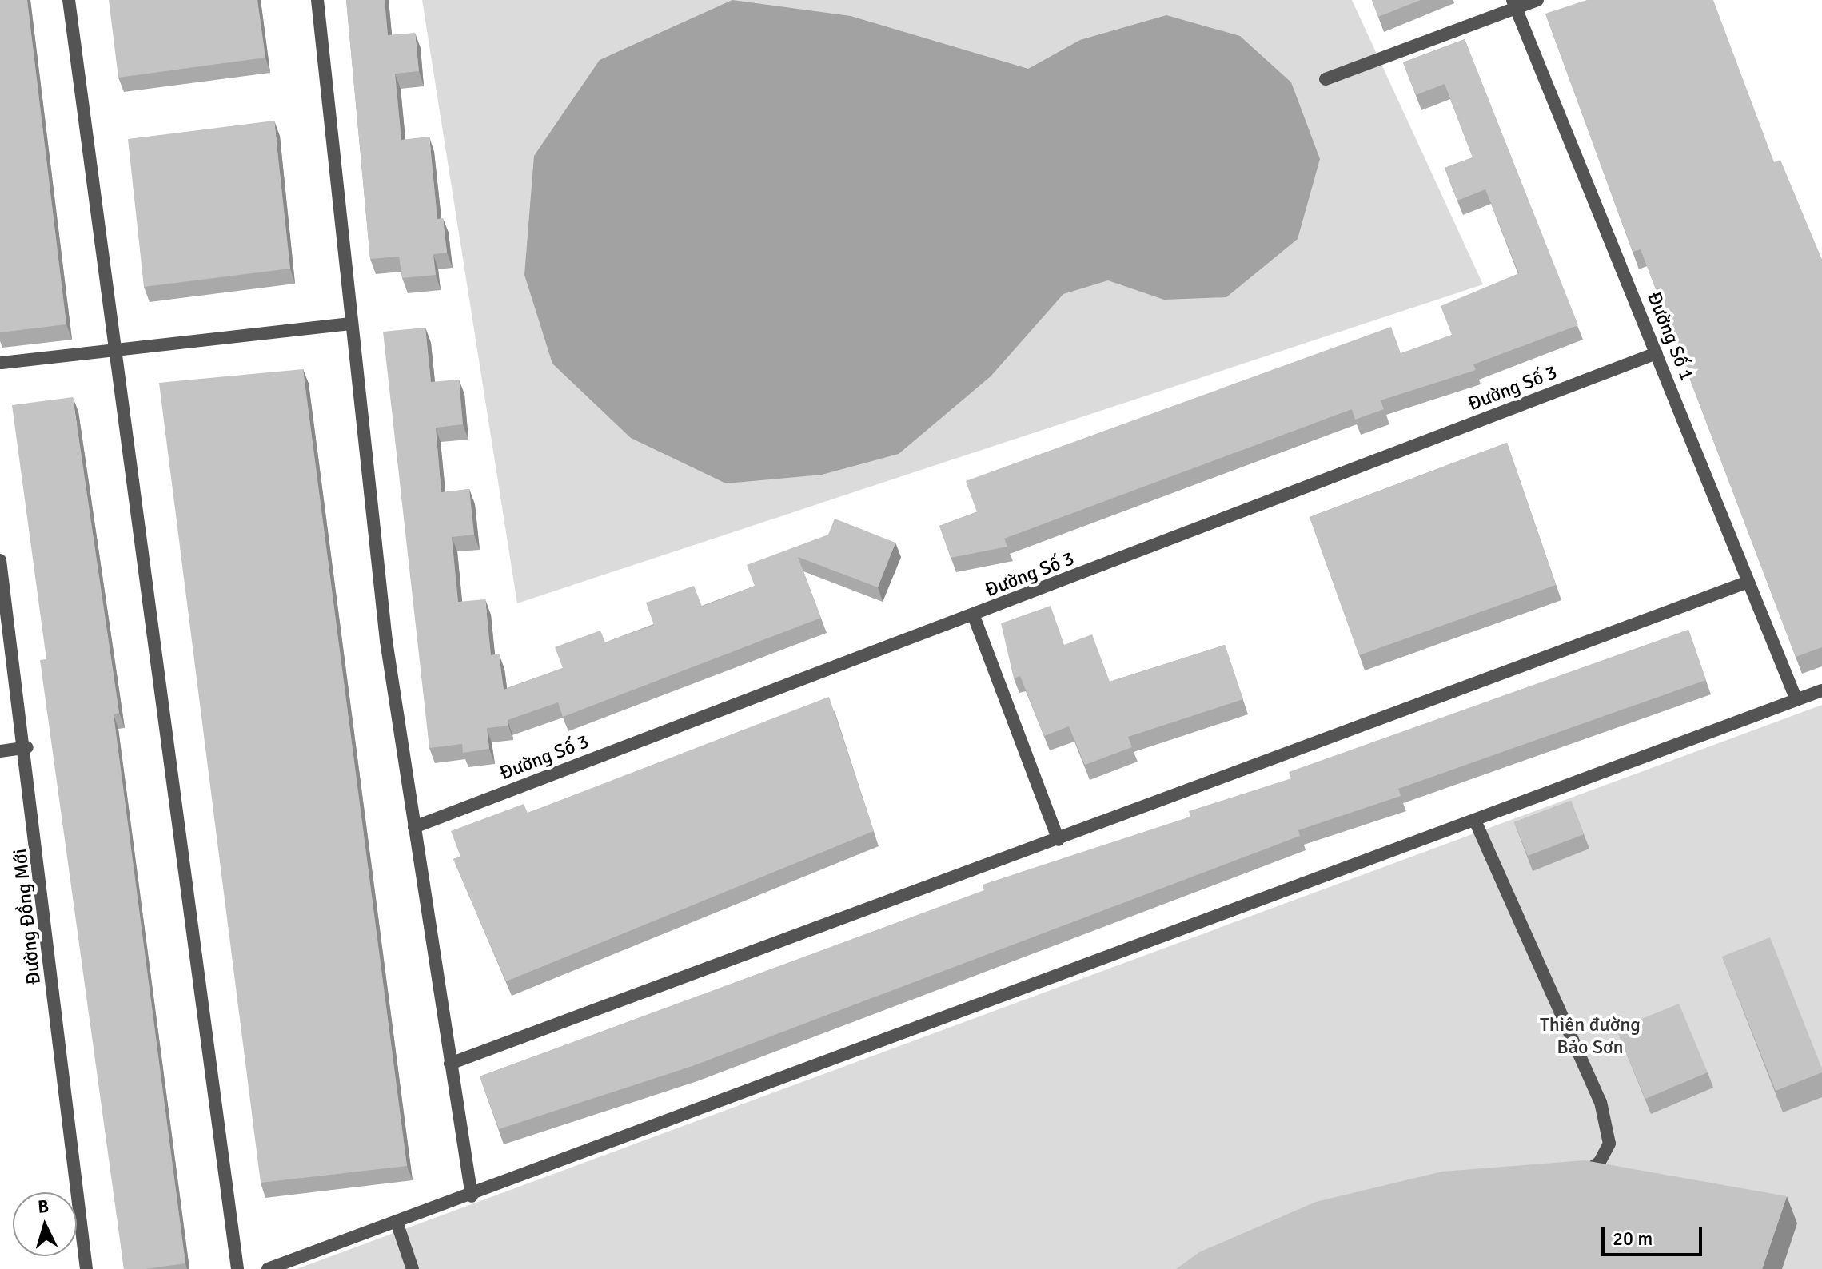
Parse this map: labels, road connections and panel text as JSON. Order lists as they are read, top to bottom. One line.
{"streets":{"street":["Đường Số 1","Đường Số 3","Đường Đồng Mới"]},"crossings":[["Đường Số 1","Đường Số 3"]],"parks":["Thiên đường Bảo Sơn"],"scale_bar":"20 m","north":"top"}
